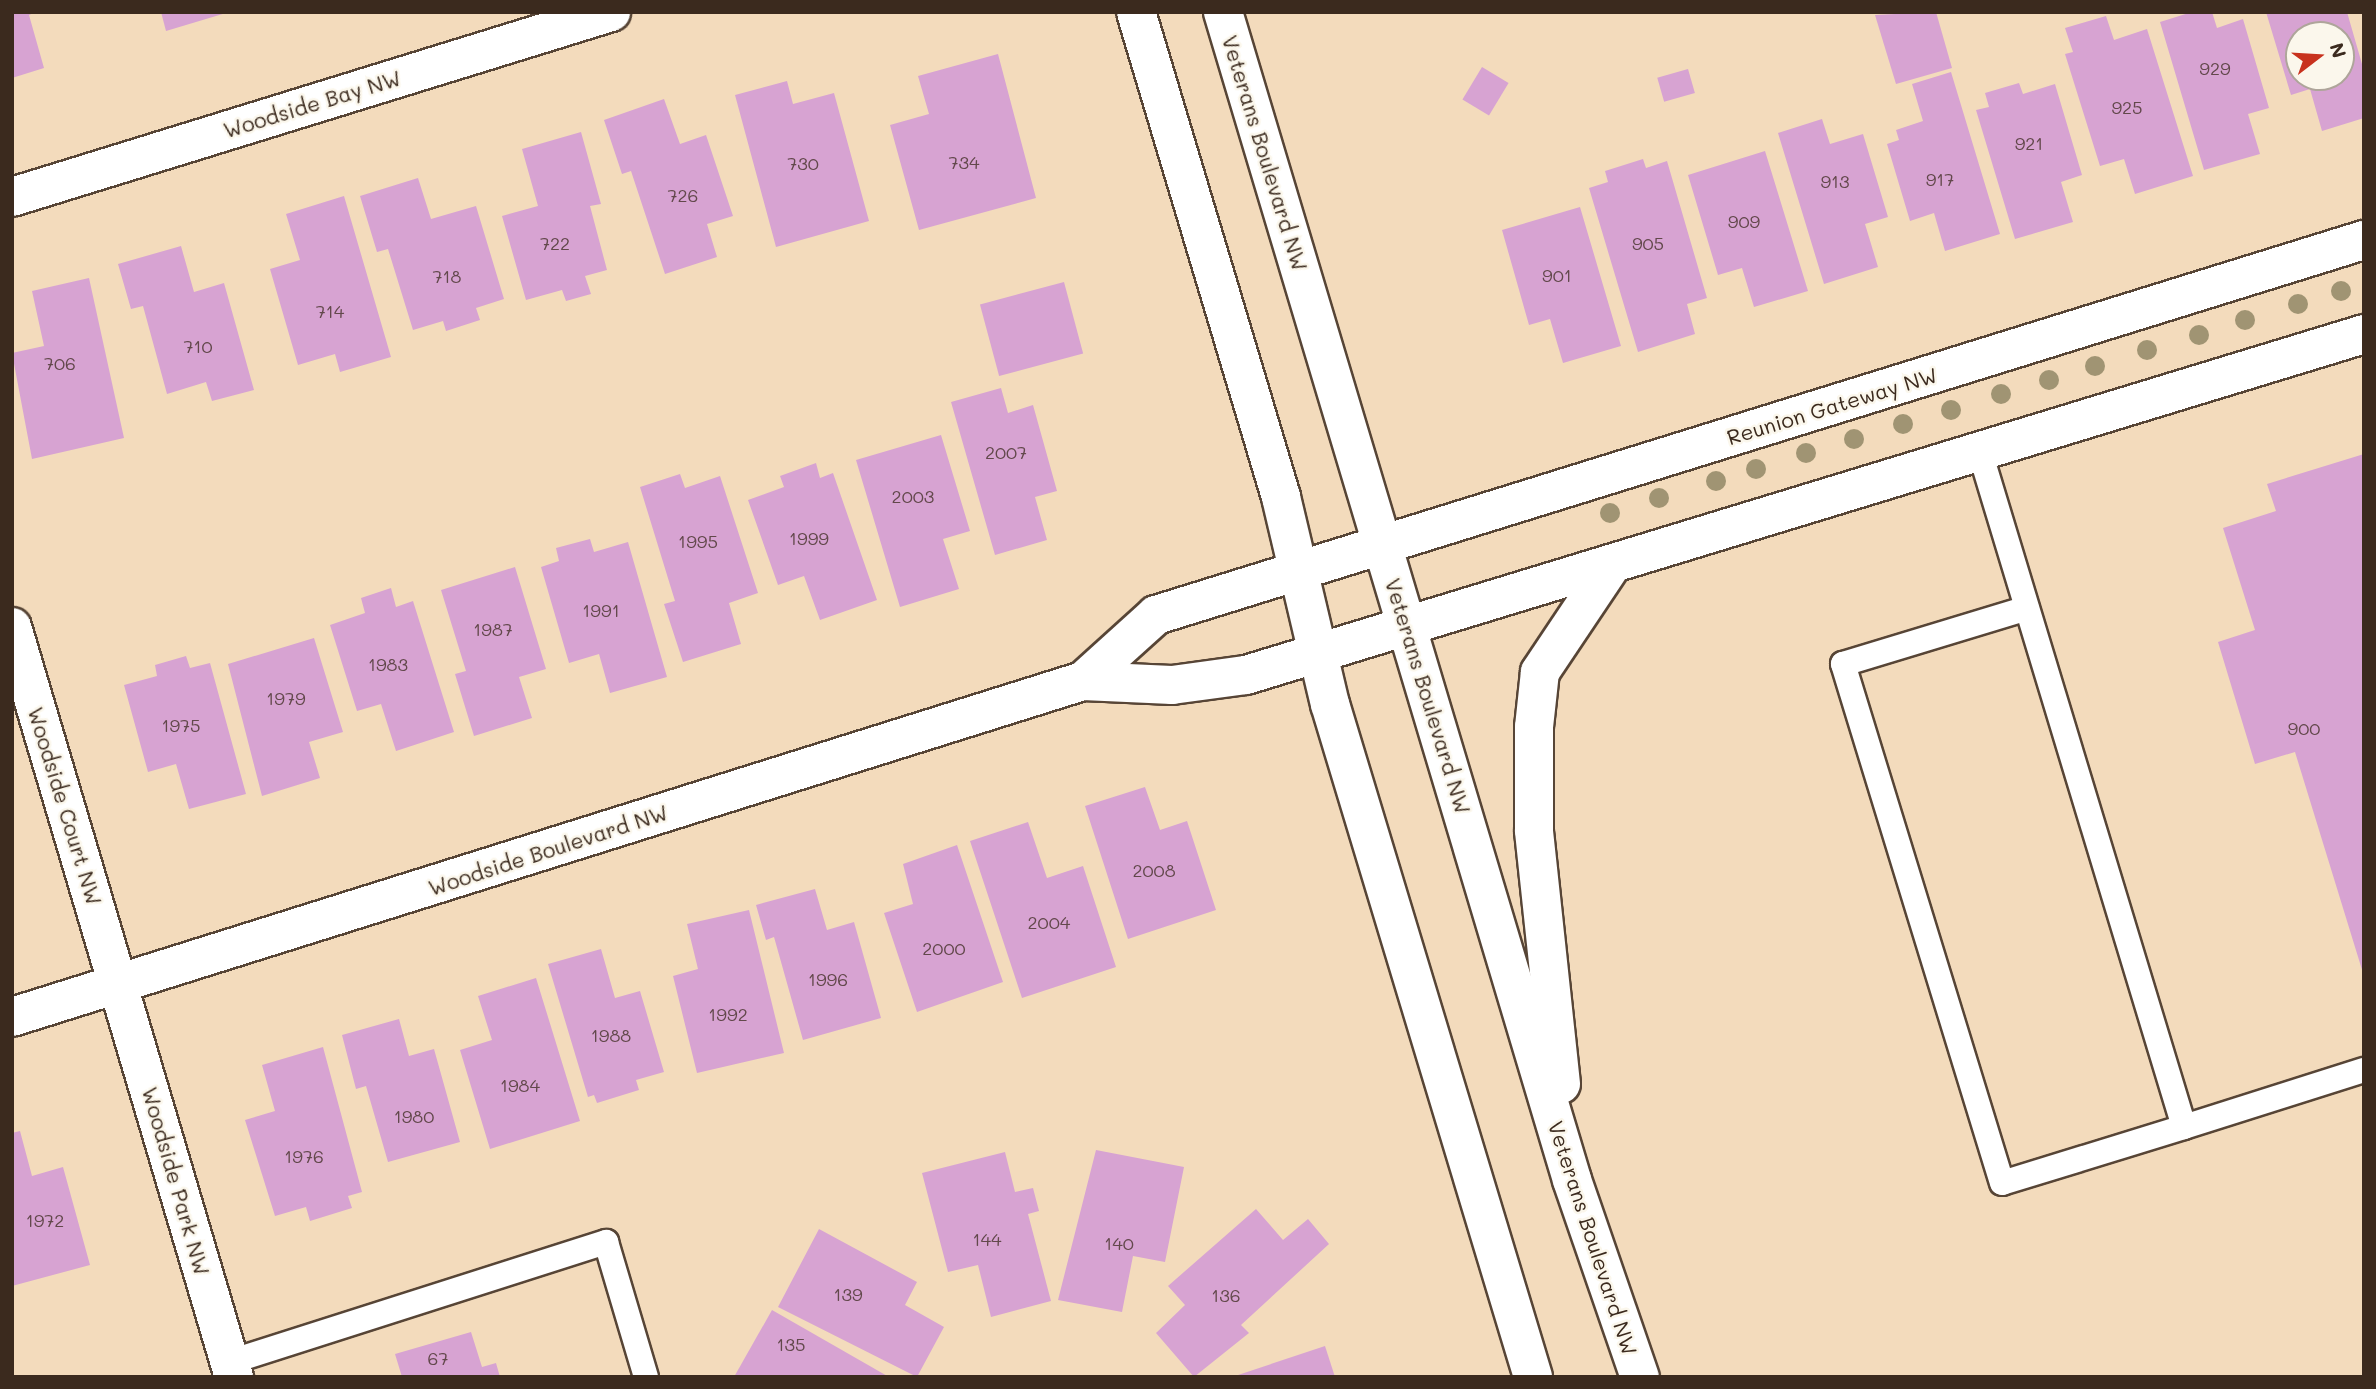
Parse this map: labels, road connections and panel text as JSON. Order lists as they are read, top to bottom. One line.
{"streets":{"street":["Woodside Bay NW","Veterans Boulevard NW","Reunion Gateway NW","Woodside Court NW","Woodside Boulevard NW","Woodside Park NW"]},"crossings":[["Veterans Boulevard NW","Reunion Gateway NW"],["Reunion Gateway NW","Woodside Boulevard NW"],["Woodside Court NW","Woodside Boulevard NW"],["Woodside Court NW","Woodside Park NW"],["Woodside Boulevard NW","Woodside Park NW"]],"house_numbers":["929","925","921","734","730","917","913","726","909","722","905","901","718","714","710","706","2007","2003","1999","1995","1991","1987","1983","1979","1975","900","2008","2004","2000","1996","1992","1988","1984","1980","1976","1972","144","140","139","136","135","67"],"north":"right"}
